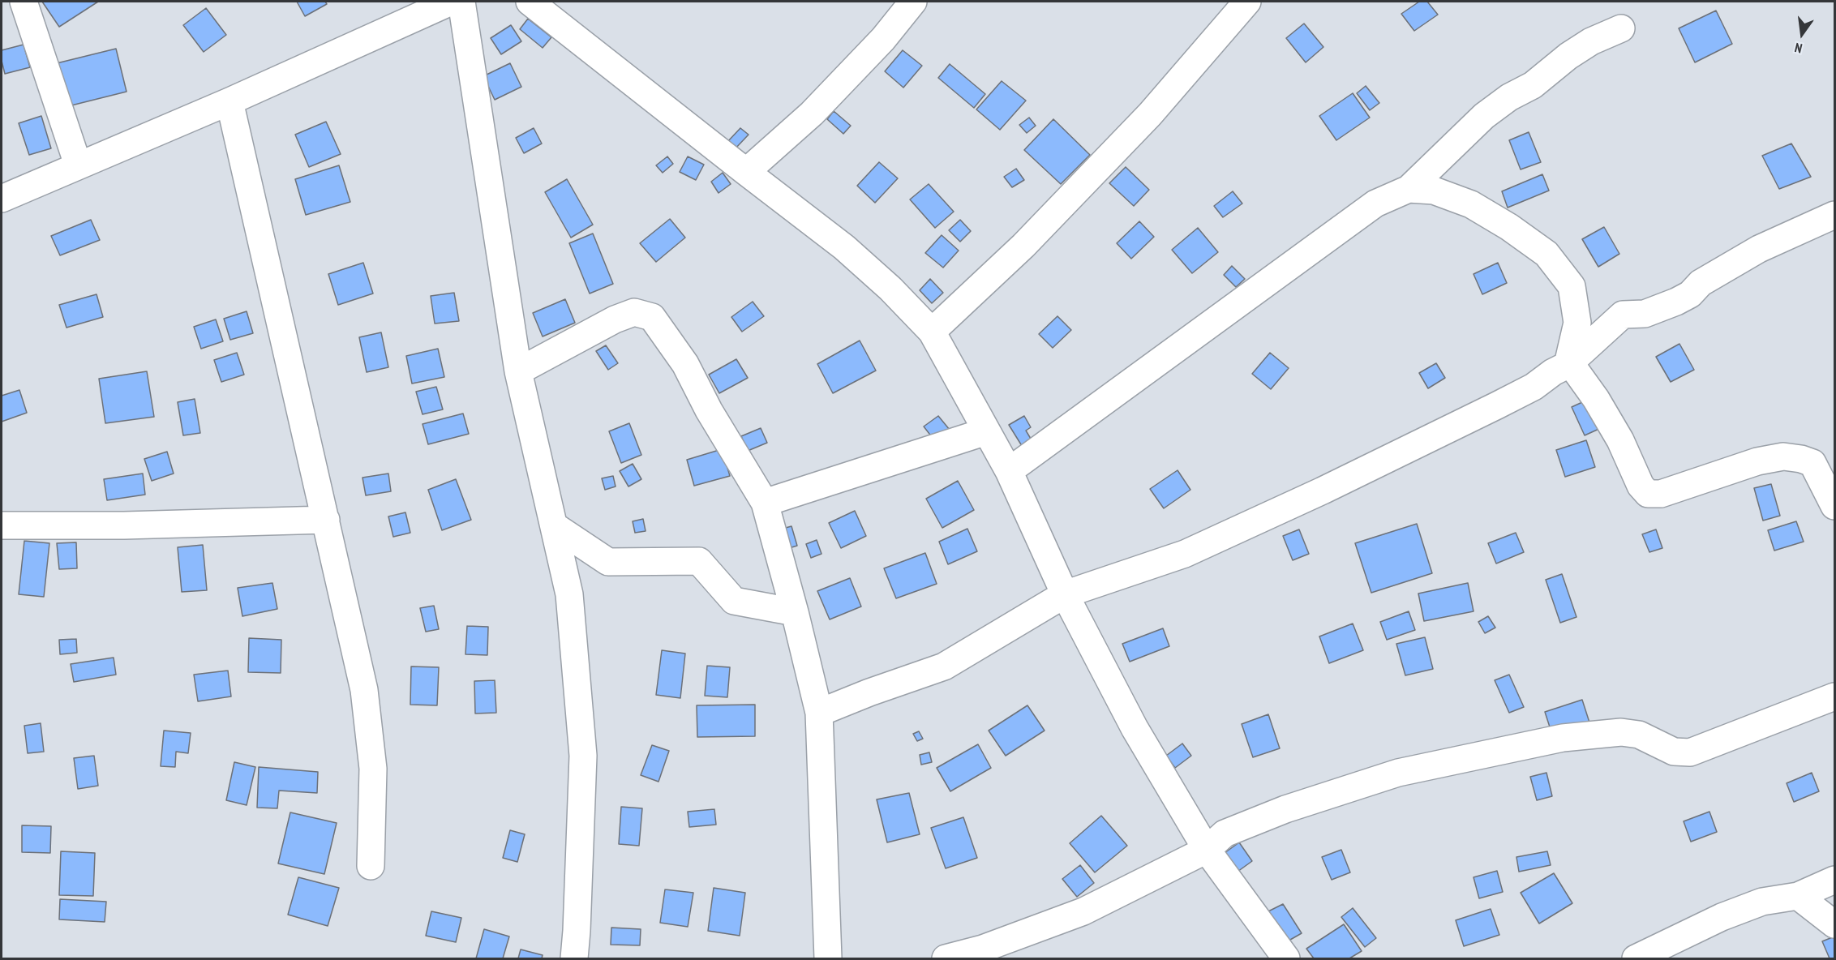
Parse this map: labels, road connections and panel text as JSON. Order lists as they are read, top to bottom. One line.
{"north":"bottom"}
